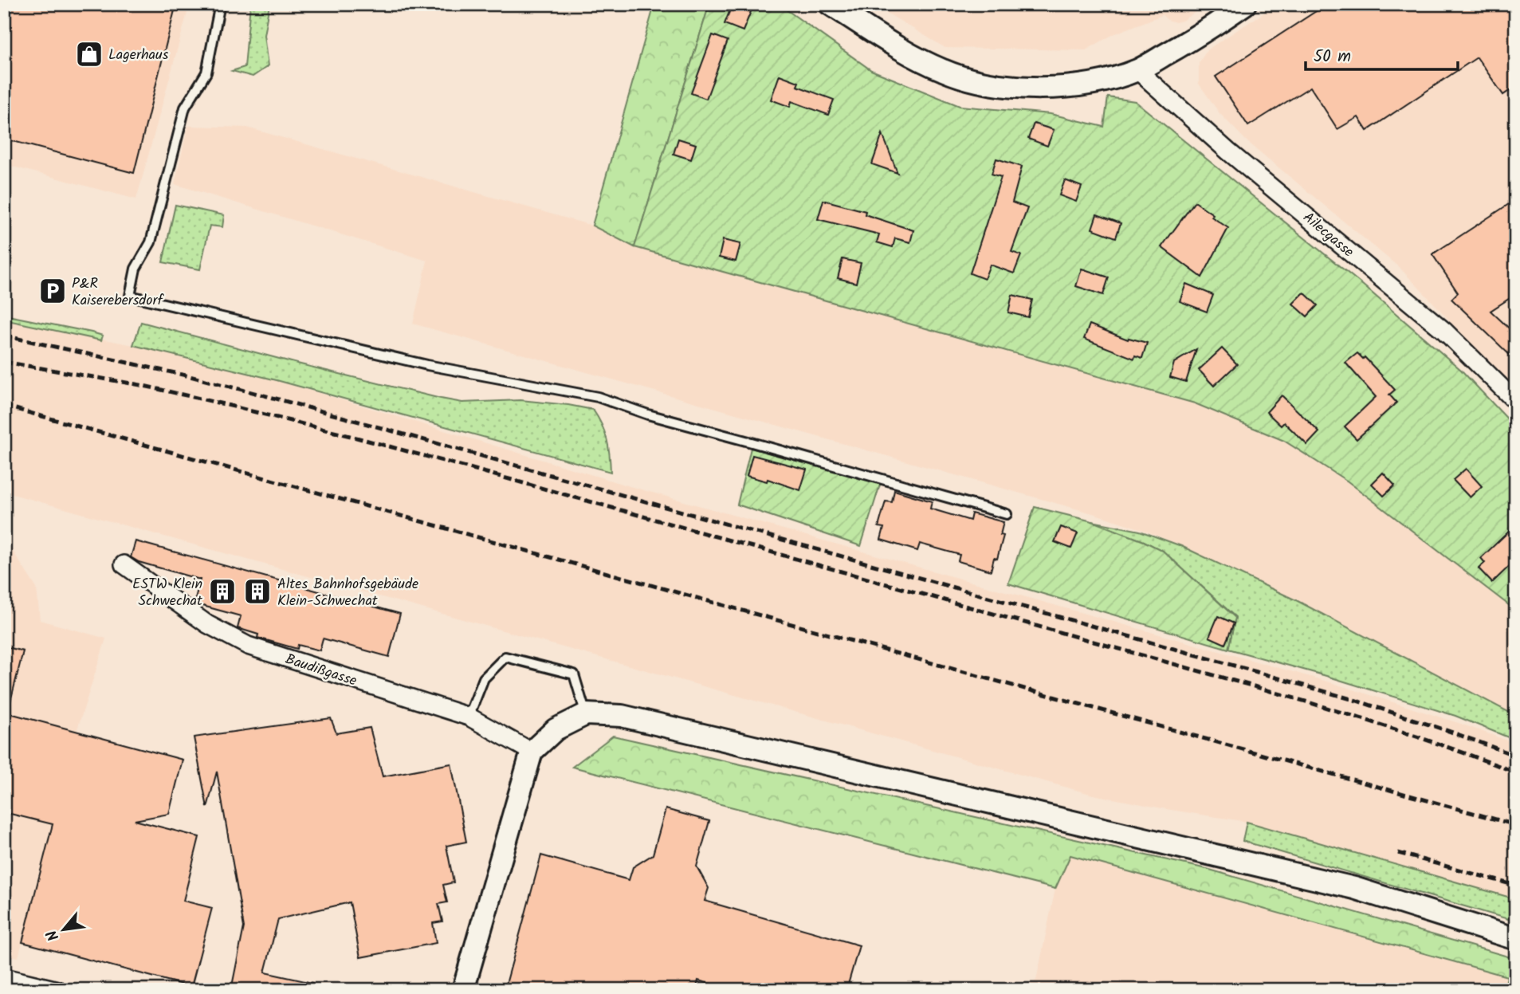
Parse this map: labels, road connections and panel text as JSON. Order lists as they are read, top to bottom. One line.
{"streets":{"street":["Ailecgasse","Baudißgasse"]},"places":{"shop":["Lagerhaus"],"parking":["P&R Kaiserebersdorf"],"building":["ESTW Klein Schwechat","Altes Bahnhofsgebäude Klein-Schwechat"]},"scale_bar":"50 m","north":"bottom left"}
